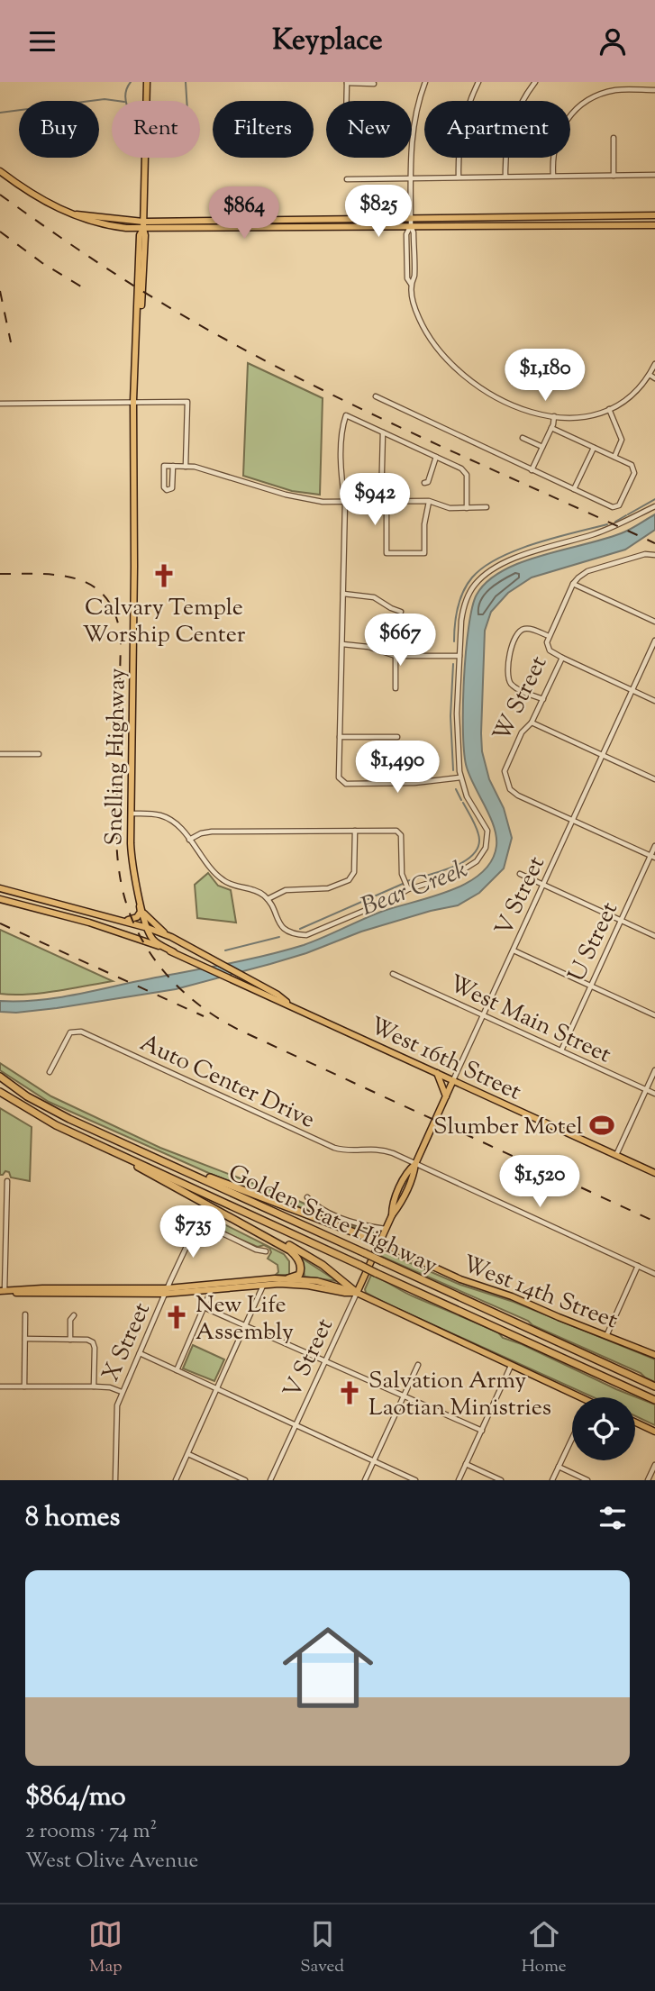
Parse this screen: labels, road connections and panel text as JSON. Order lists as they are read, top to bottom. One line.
{"streets":{"highway":["Golden State Highway"],"main road":["Snelling Highway","V Street","West 16th Street","West 14th Street"],"street":["W Street","U Street","West Main Street","Auto Center Drive","X Street"]},"crossings":[["W Street","V Street"],["Snelling Highway","West 16th Street"],["V Street","West Main Street"],["V Street","West 16th Street"],["V Street","Auto Center Drive"],["V Street","West 14th Street"],["U Street","West Main Street"]],"water":["Bear Creek"],"places":{"church":["Calvary Temple Worship Center","New Life Assembly","Salvation Army Laotian Ministries"],"sports":["Slumber Motel"]},"page":{"header":"Keyplace","chip":["Buy","Rent","Filters","New","Apartment"],"price":["$825","$864","$1,180","$942","$667","$1,490","$1,520","$735"],"heading":"8 homes","list":[{"name":"$864/mo","note":"2 rooms · 74 m² · West Olive Avenue"}],"tabs":["Map","Saved","Home"]}}
